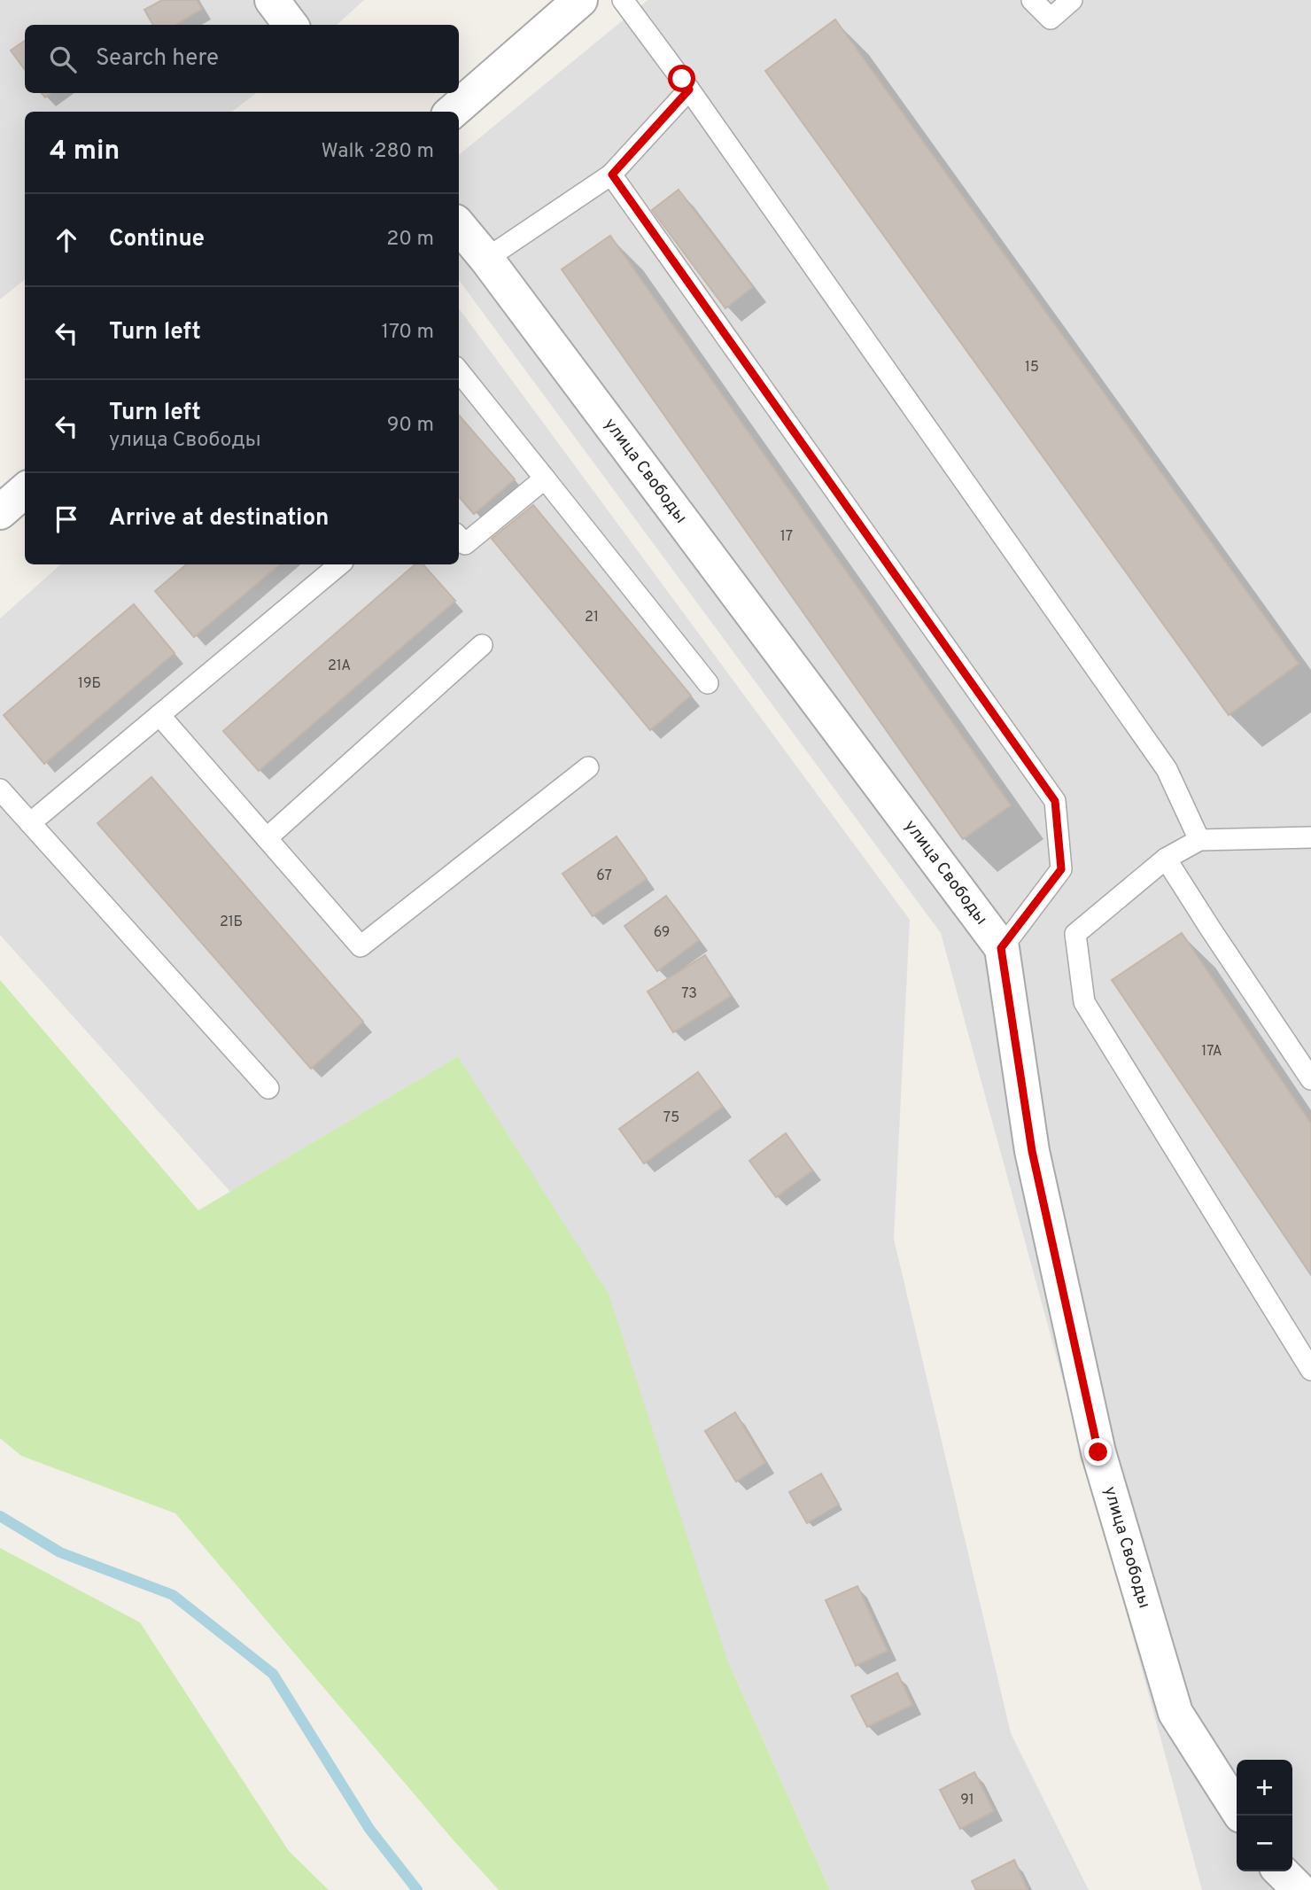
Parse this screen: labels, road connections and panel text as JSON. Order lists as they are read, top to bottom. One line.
{"streets":{"street":["улица Свободы"]},"house_numbers":["15","17","21","21А","19Б","67","21Б","69","73","17А","75","91"],"page":{"search":"Search here","heading":["4 min","Walk · 280 m"],"list":[["Continue","20 m"],["Turn left","170 m"],["Turn left","улица Свободы","90 m"],"Arrive at destination"],"map_buttons":["+","−"]}}
